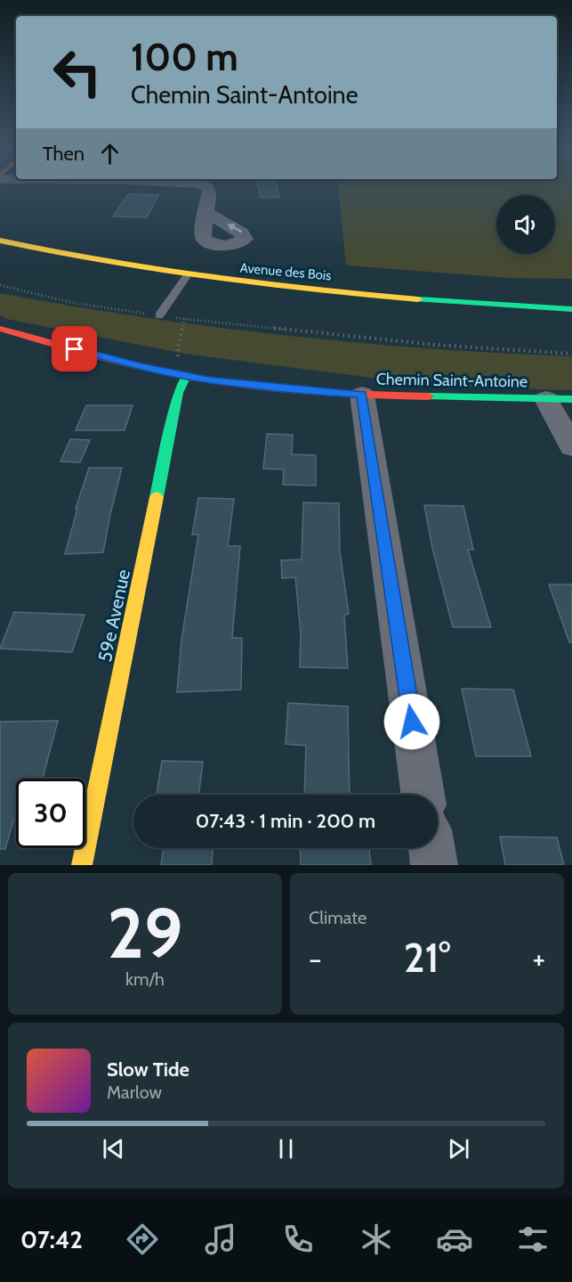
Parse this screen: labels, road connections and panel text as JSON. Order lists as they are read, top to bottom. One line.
{"streets":{"street":["Avenue des Bois","Chemin Saint-Antoine","59e Avenue"]},"crossings":[["Chemin Saint-Antoine","59e Avenue"]],"page":{"turn":["100 m","Chemin Saint-Antoine"],"then":"Then","limit":"30","trip":"07:43 · 1 min · 200 m","tile":[["29","km/h"],"Climate"],"heat":["−","21°","+"],"song":["Slow Tide","Marlow"],"tabs":"07:42"}}
